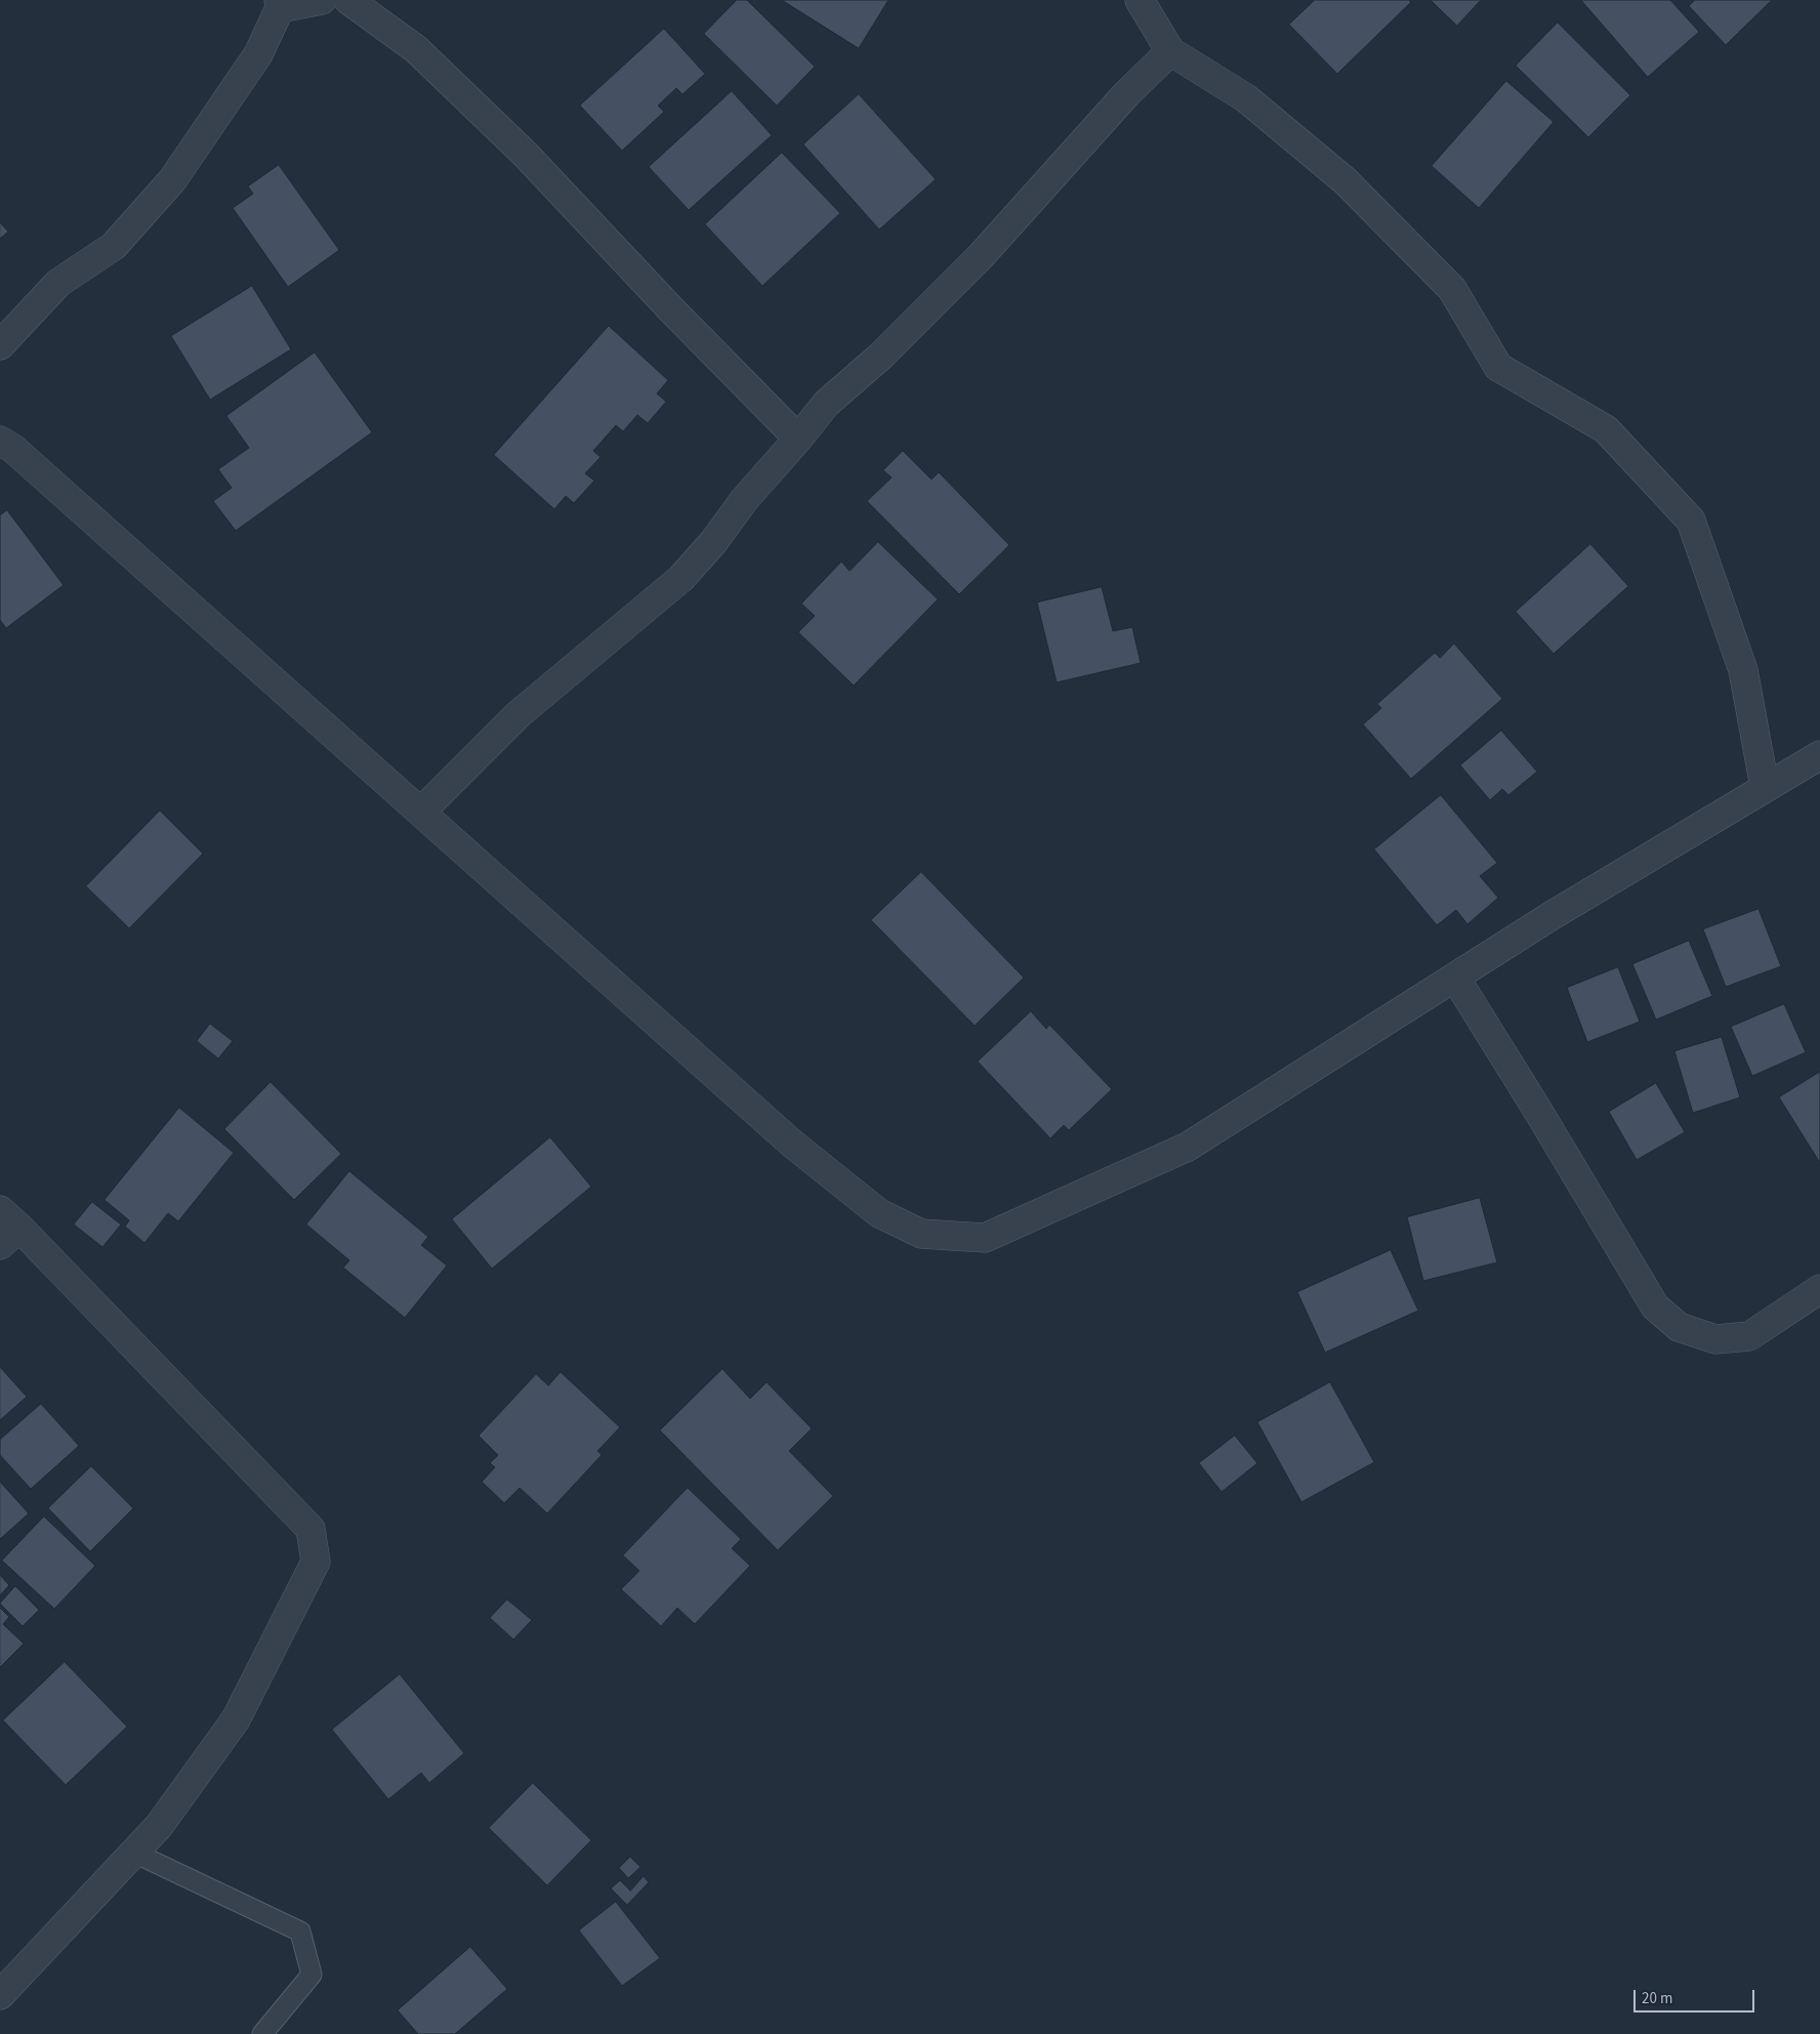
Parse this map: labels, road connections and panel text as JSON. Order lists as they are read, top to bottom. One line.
{"scale_bar":"20 m"}
